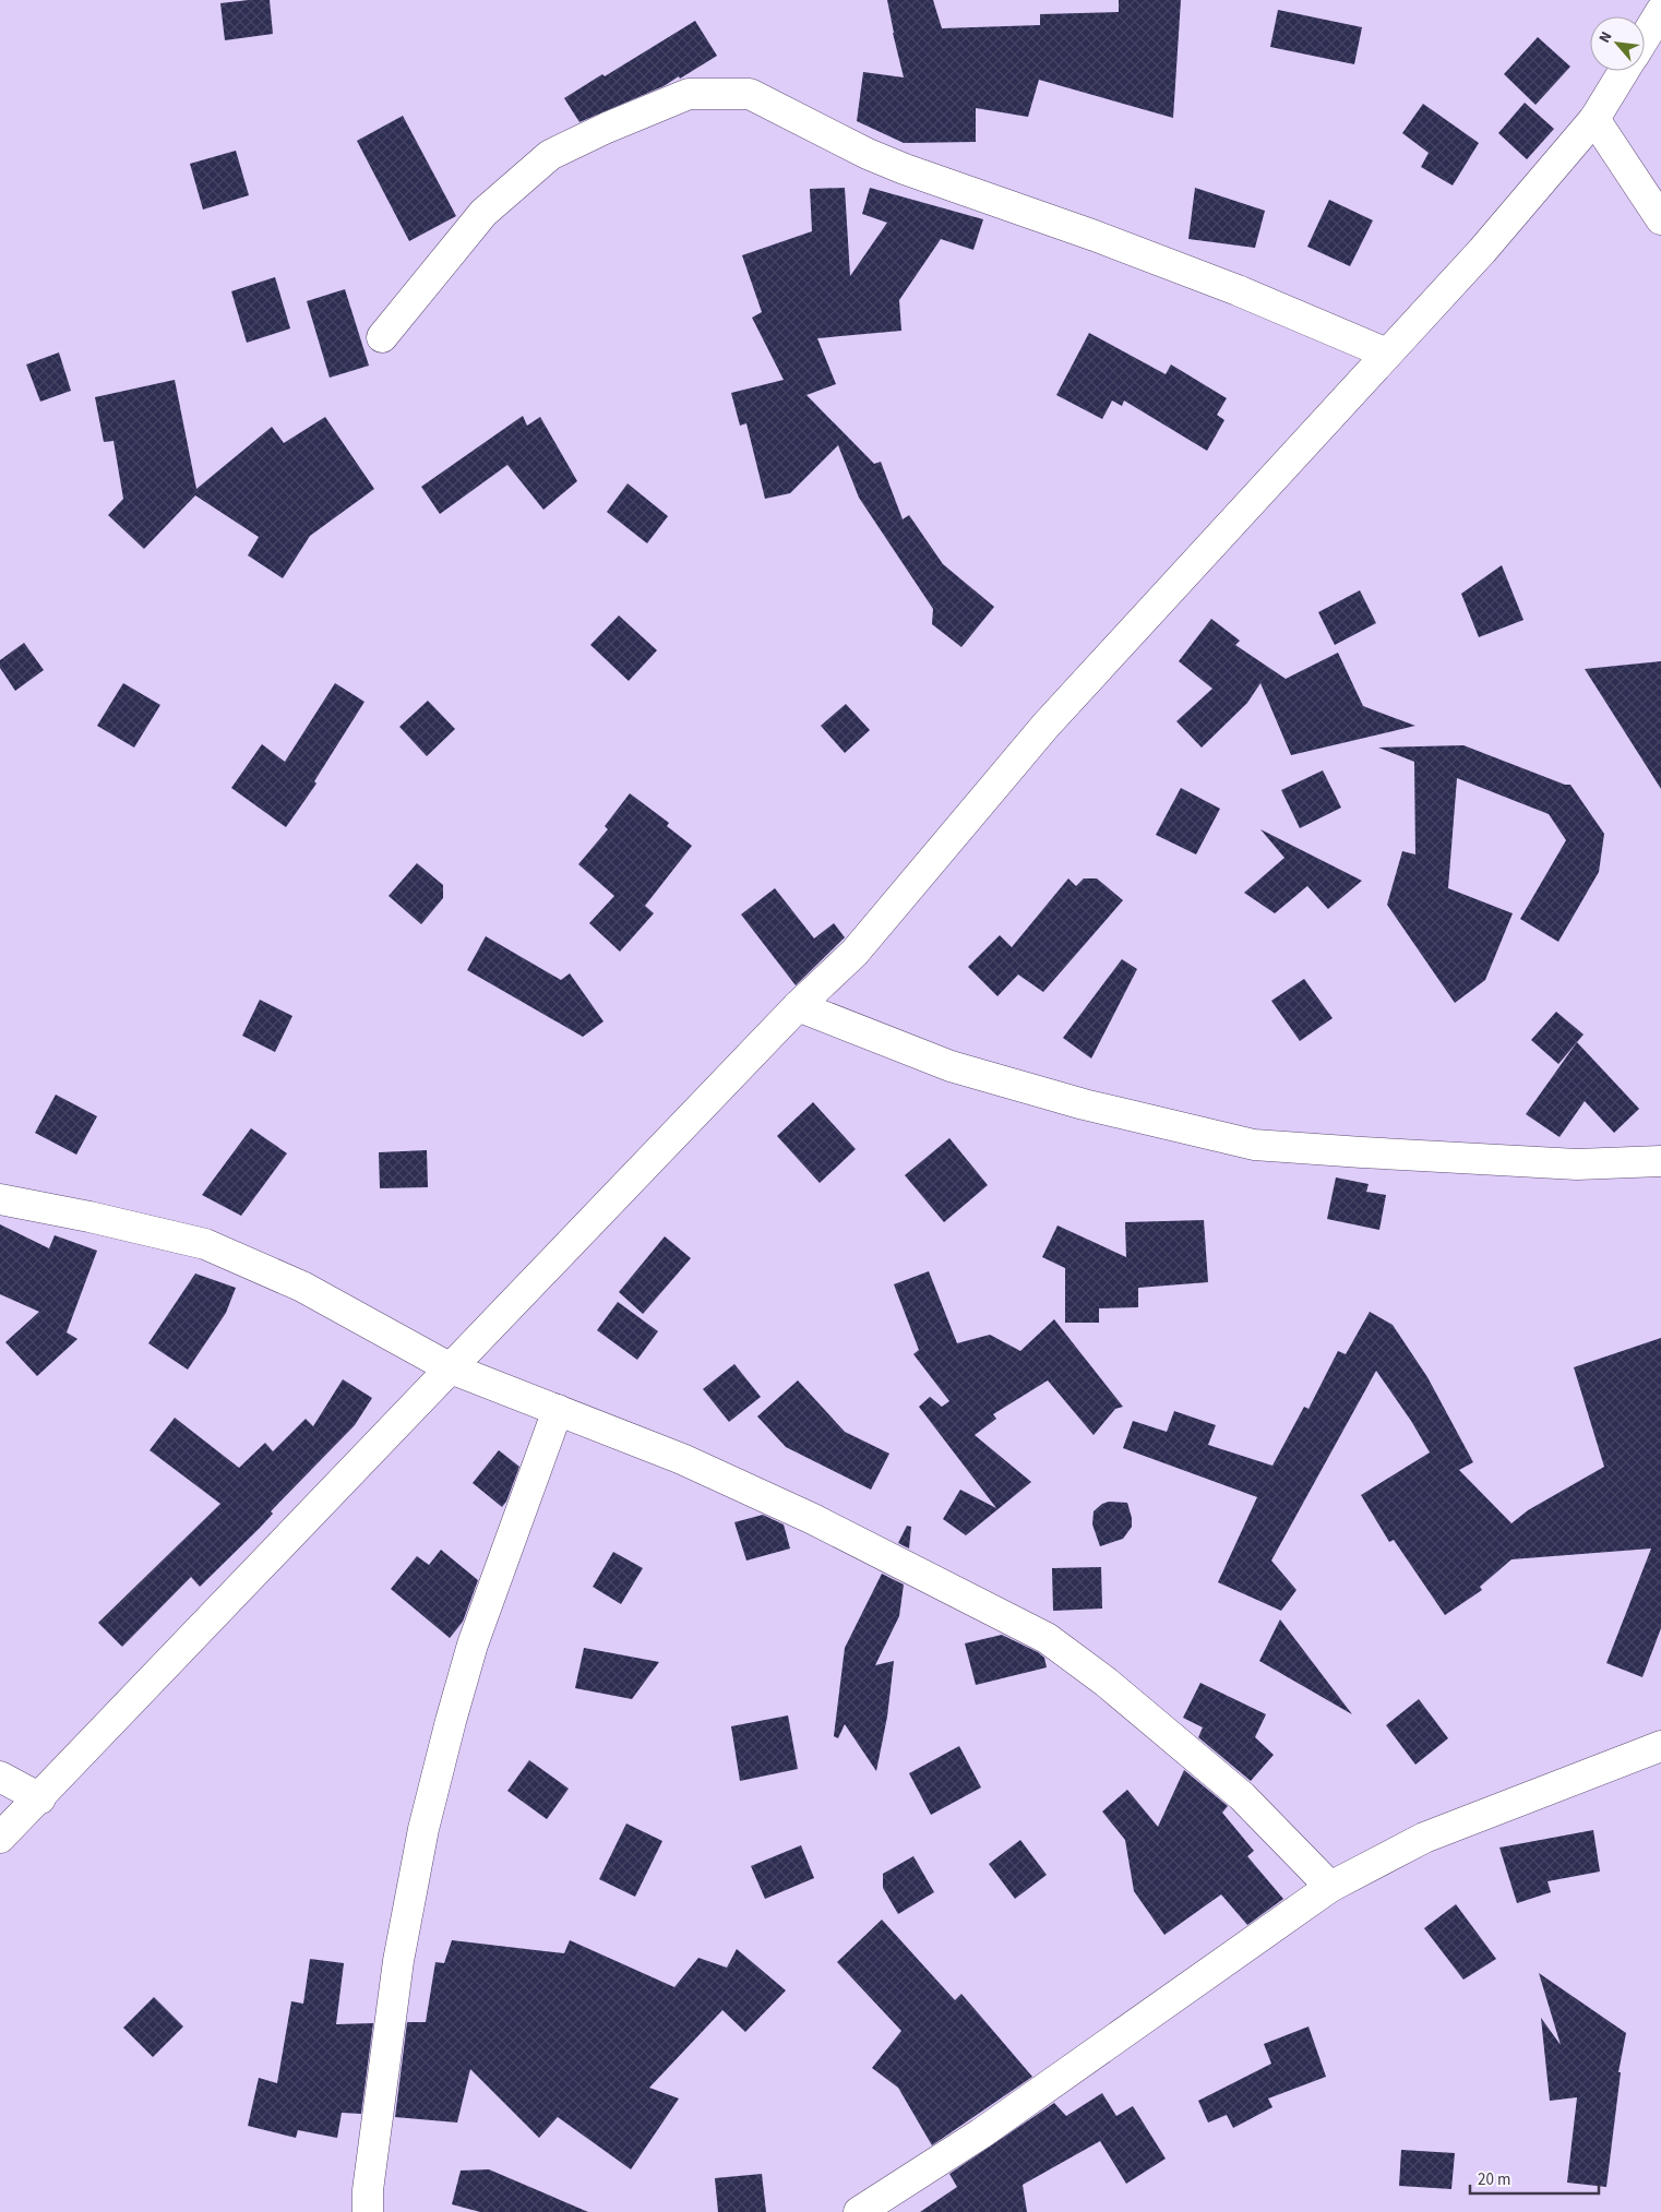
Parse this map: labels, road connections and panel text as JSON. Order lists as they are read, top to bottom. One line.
{"scale_bar":"20 m","north":"top left"}
